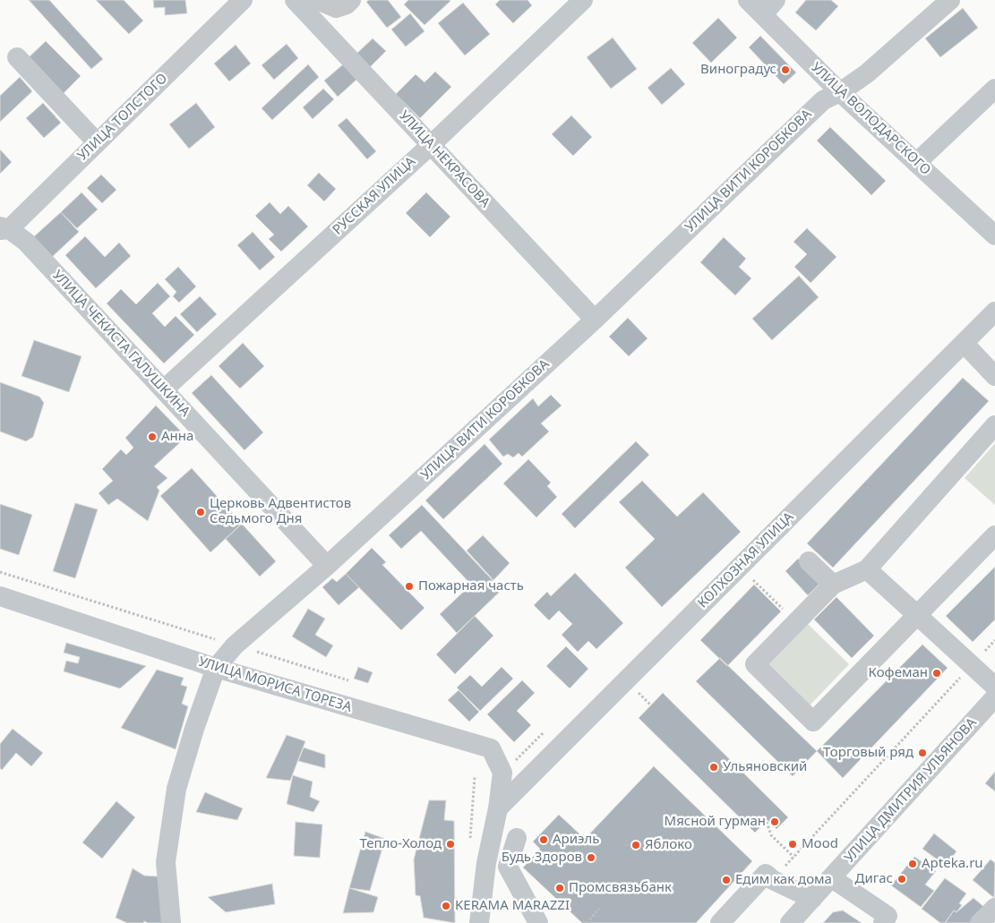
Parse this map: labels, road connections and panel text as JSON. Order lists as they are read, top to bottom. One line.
{"streets":{"street":["УЛИЦА ТОЛСТОГО","УЛИЦА ВОЛОДАРСКОГО","УЛИЦА НЕКРАСОВА","УЛИЦА ВИТИ КОРОБКОВА","РУССКАЯ УЛИЦА","УЛИЦА ЧЕКИСТА ГАЛУШКИНА","КОЛХОЗНАЯ УЛИЦА","УЛИЦА МОРИСА ТОРЕЗА","УЛИЦА ДМИТРИЯ УЛЬЯНОВА"]},"crossings":[["УЛИЦА ТОЛСТОГО","УЛИЦА ЧЕКИСТА ГАЛУШКИНА"],["УЛИЦА ВОЛОДАРСКОГО","УЛИЦА ВИТИ КОРОБКОВА"],["УЛИЦА НЕКРАСОВА","УЛИЦА ВИТИ КОРОБКОВА"],["УЛИЦА НЕКРАСОВА","РУССКАЯ УЛИЦА"],["УЛИЦА ВИТИ КОРОБКОВА","УЛИЦА ЧЕКИСТА ГАЛУШКИНА"],["УЛИЦА ВИТИ КОРОБКОВА","УЛИЦА МОРИСА ТОРЕЗА"],["РУССКАЯ УЛИЦА","УЛИЦА ЧЕКИСТА ГАЛУШКИНА"],["КОЛХОЗНАЯ УЛИЦА","УЛИЦА МОРИСА ТОРЕЗА"]],"places":["Виноградус","Анна","Церковь Адвентистов Седьмого Дня","Пожарная часть","Кофеман","Торговый ряд","Ульяновский","Мясной гурман","Ариэль","Тепло-Холод","Mood","Яблоко","Будь Здоров","Apteka.ru","Дигас","Едим как дома","Промсвязьбанк","KERAMA MARAZZI"]}
